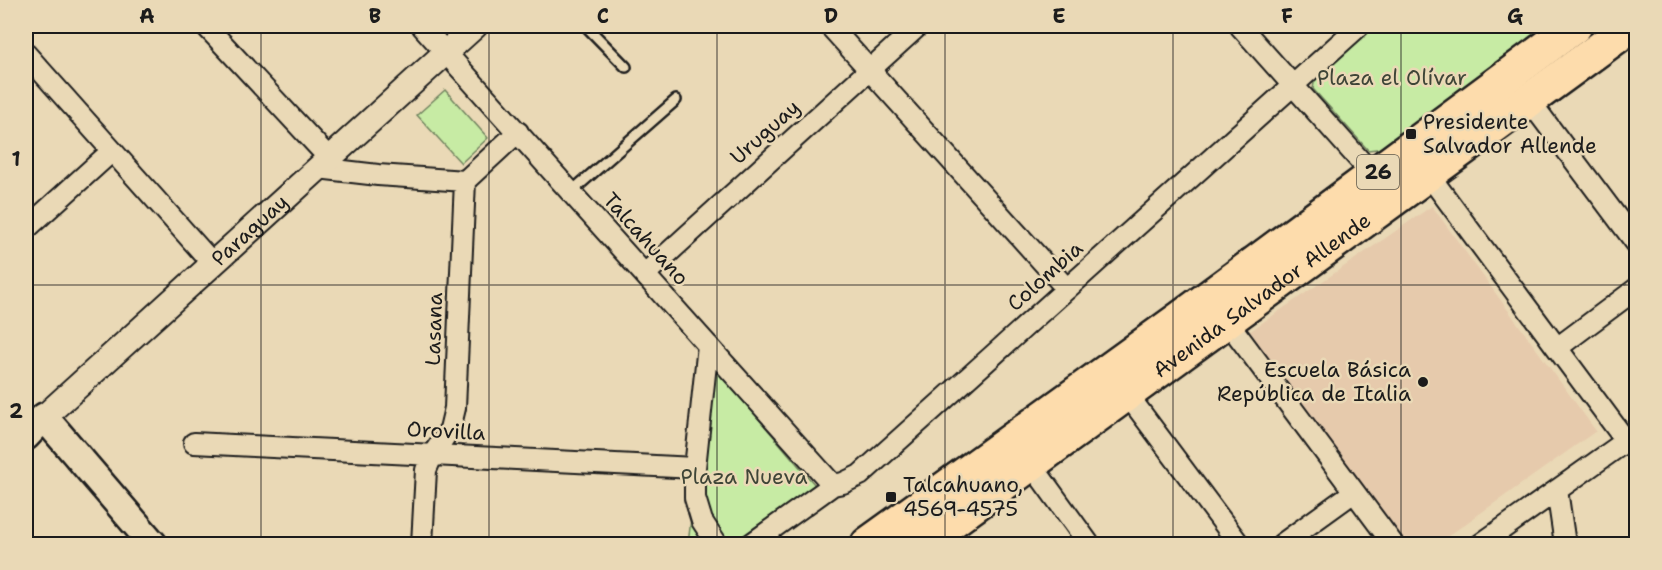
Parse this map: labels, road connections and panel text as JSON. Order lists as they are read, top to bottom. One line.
{"streets":{"highway":["26","Avenida Salvador Allende"],"street":["Uruguay","Paraguay","Talcahuano","Colombia","Lasana","Orovilla"]},"crossings":[["Uruguay","Talcahuano"],["Paraguay","Talcahuano"],["Talcahuano","Colombia"],["Lasana","Orovilla"]],"parks":["Plaza el Olívar","Plaza Nueva"],"places":{"transit":["Presidente Salvador Allende","Talcahuano, 4569-4575"],"other":["Escuela Básica República de Italia"]},"grid":{"columns":["A","B","C","D","E","F","G"],"rows":["1","2"]}}
